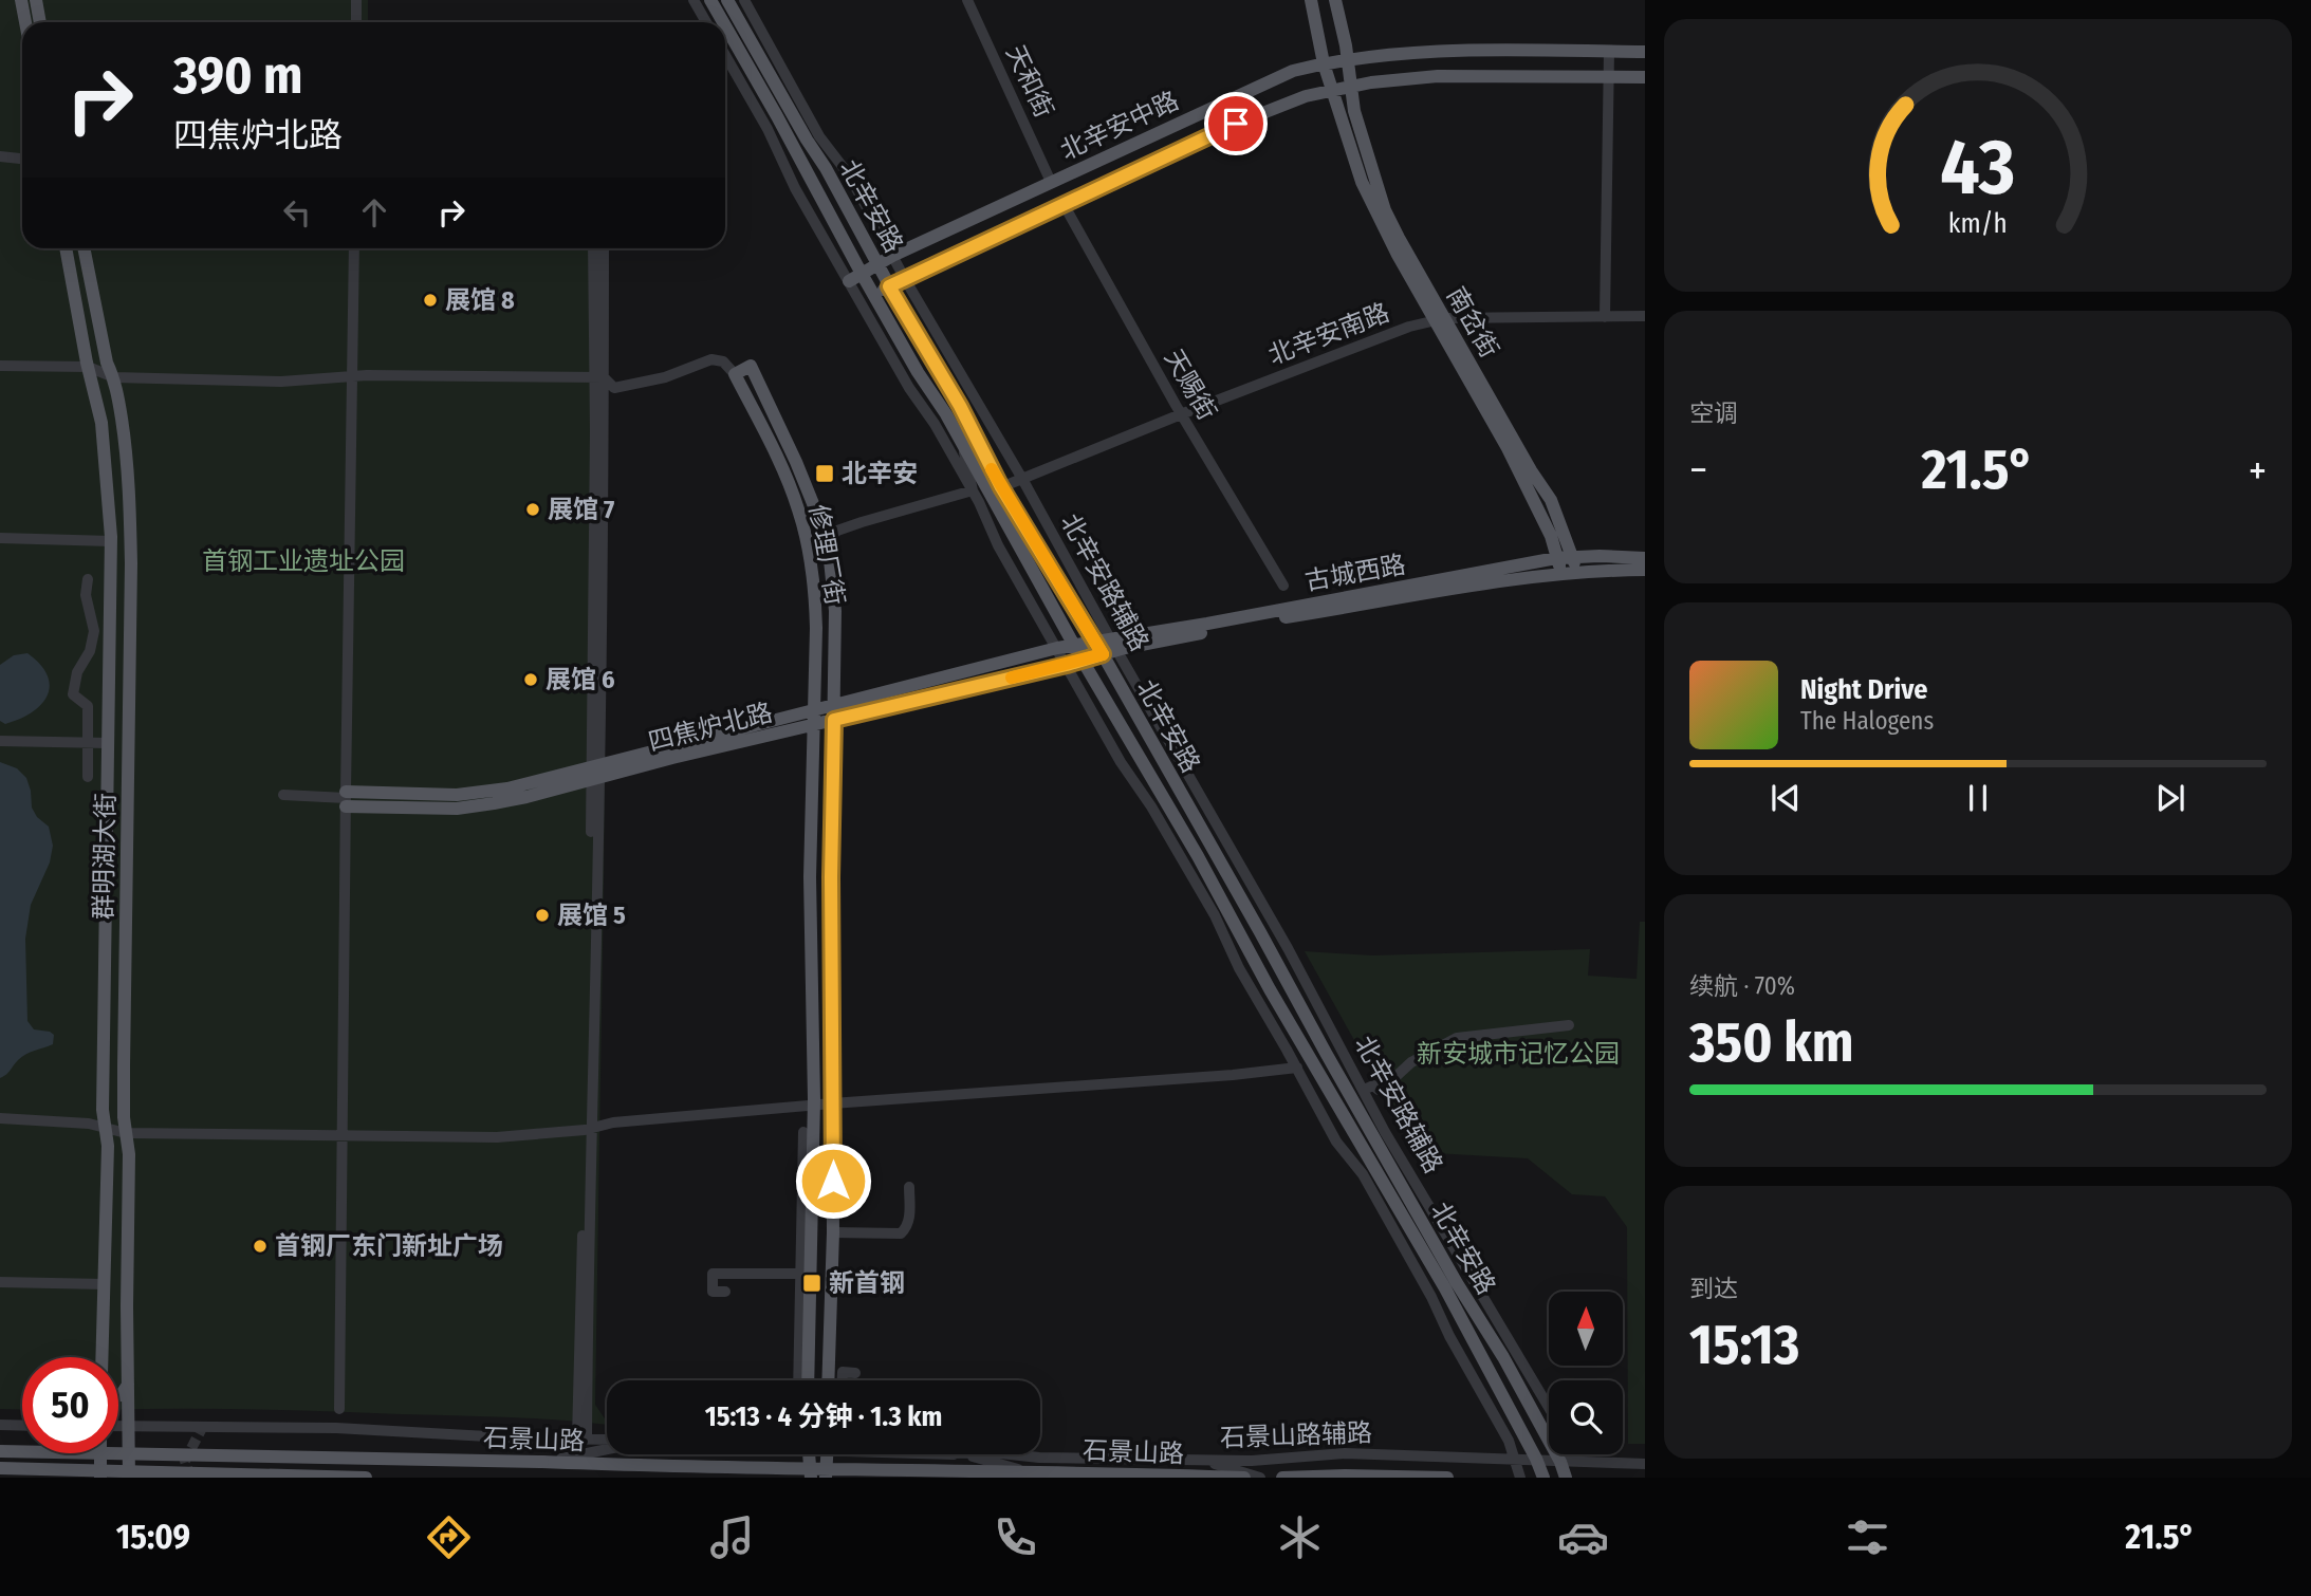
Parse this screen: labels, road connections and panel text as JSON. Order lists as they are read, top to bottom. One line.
{"streets":{"main road":["北辛安中路","北辛安路","南岔街","修理厂街","古城西路","四焦炉北路","群明湖大街","石景山路"],"street":["天和街","北辛安南路","天赐街","北辛安路辅路","石景山路辅路"]},"crossings":[["天和街","北辛安中路"],["北辛安中路","北辛安路"],["北辛安中路","南岔街"],["北辛安中路","天赐街"],["北辛安中路","北辛安路辅路"],["北辛安路","北辛安南路"],["北辛安路","古城西路"],["北辛安路","北辛安路辅路"],["北辛安路","四焦炉北路"],["北辛安路","石景山路辅路"],["南岔街","北辛安南路"],["南岔街","古城西路"],["北辛安南路","天赐街"],["北辛安南路","北辛安路辅路"],["修理厂街","四焦炉北路"],["古城西路","北辛安路辅路"],["古城西路","四焦炉北路"],["北辛安路辅路","石景山路辅路"]],"parks":["首钢工业遗址公园","新安城市记忆公园"],"places":{"other":["展馆 8","展馆 7","展馆 6","展馆 5","首钢厂东门新址广场"],"transit":["北辛安","新首钢"]},"north":"top","page":{"turn":["390 m","四焦炉北路"],"tile":["空调",["续航 · 70%","350 km"],["到达","15:13"]],"heat":["−","21.5°","+"],"song":["Night Drive","The Halogens"],"limit":"50","trip":"15:13 · 4 分钟 · 1.3 km","tabs":["15:09","21.5°"],"gauge":["43","km/h"]}}
